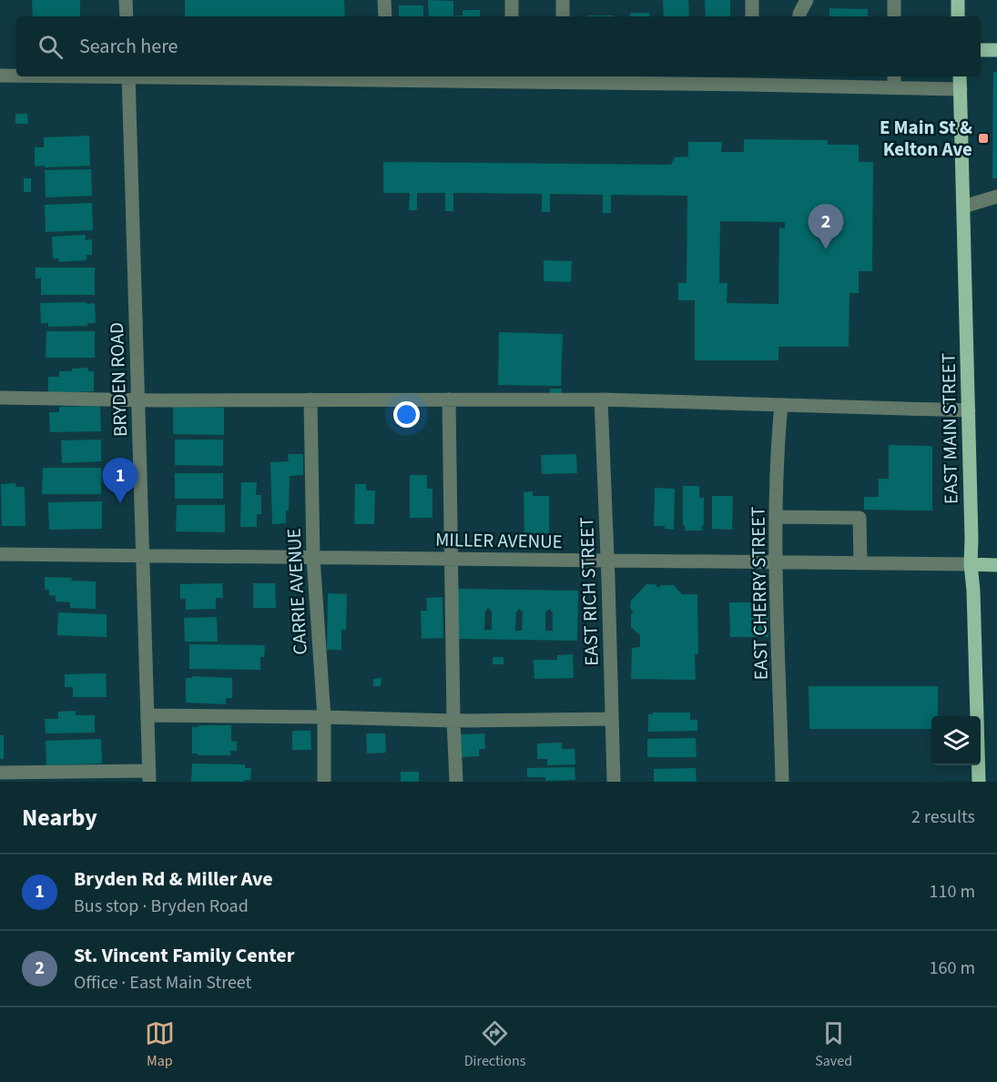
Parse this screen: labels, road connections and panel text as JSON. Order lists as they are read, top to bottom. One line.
{"streets":{"main road":["EAST MAIN STREET","MILLER AVENUE"],"street":["BRYDEN ROAD","CARRIE AVENUE","EAST RICH STREET","EAST CHERRY STREET"]},"crossings":[["BRYDEN ROAD","MILLER AVENUE"],["EAST MAIN STREET","MILLER AVENUE"],["MILLER AVENUE","CARRIE AVENUE"],["MILLER AVENUE","EAST RICH STREET"],["MILLER AVENUE","EAST CHERRY STREET"]],"places":{"transit":["E Main St & Kelton Ave"]},"page":{"search":"Search here","pins":["2","1"],"heading":["Nearby","2 results"],"list":[{"mark":"1","name":"Bryden Rd & Miller Ave","note":"Bus stop · Bryden Road","value":"110 m"},{"mark":"2","name":"St. Vincent Family Center","note":"Office · East Main Street","value":"160 m"}],"nav":["Map","Directions","Saved"]}}
